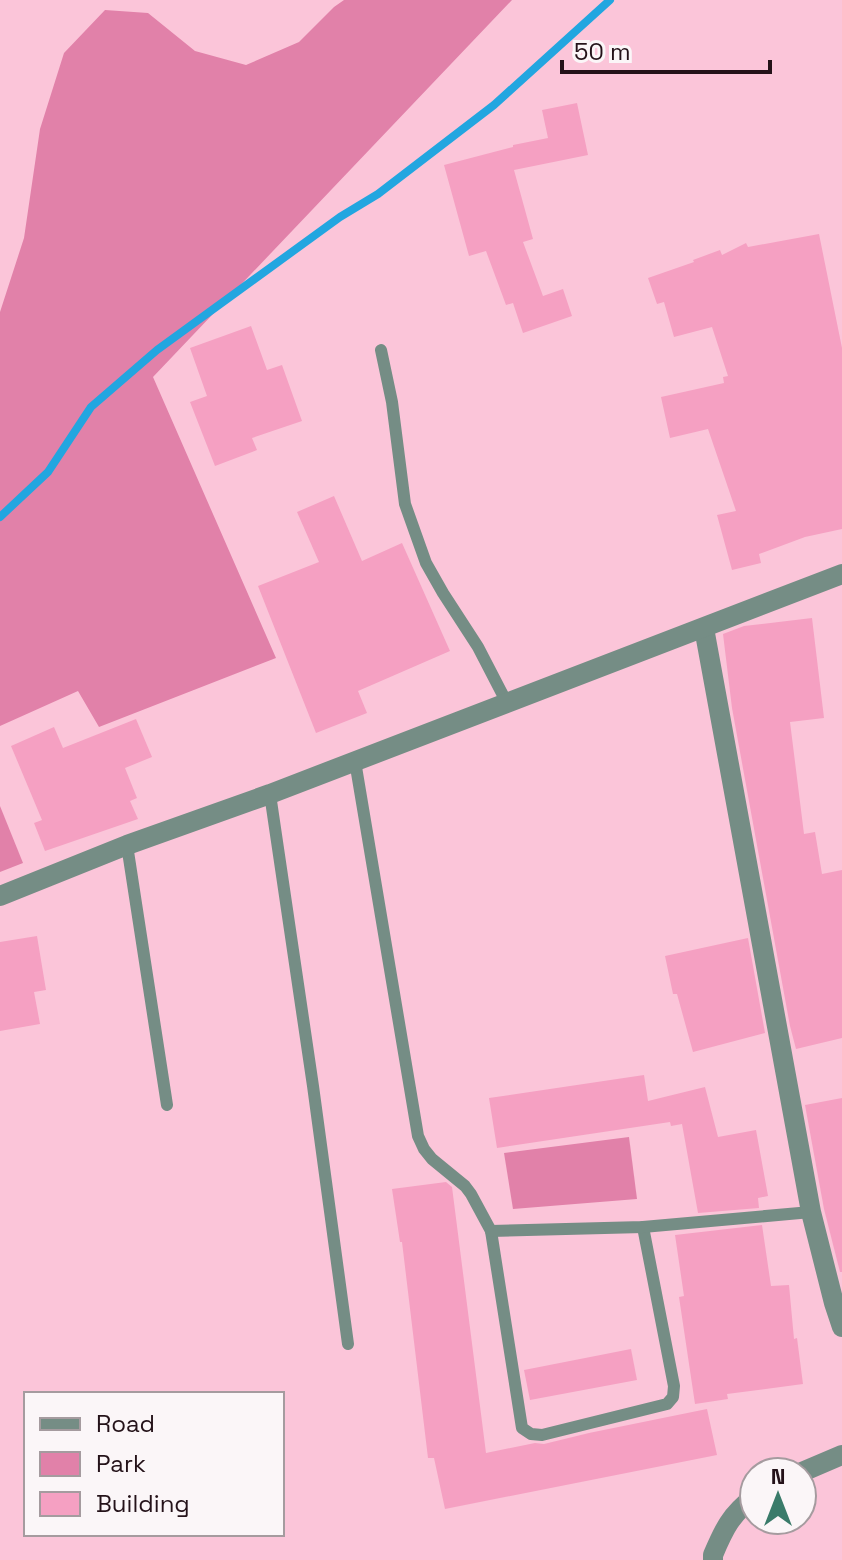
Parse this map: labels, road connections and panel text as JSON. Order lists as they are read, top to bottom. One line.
{"legend":["Road","Park","Building"],"scale_bar":"50 m","north":"top"}
